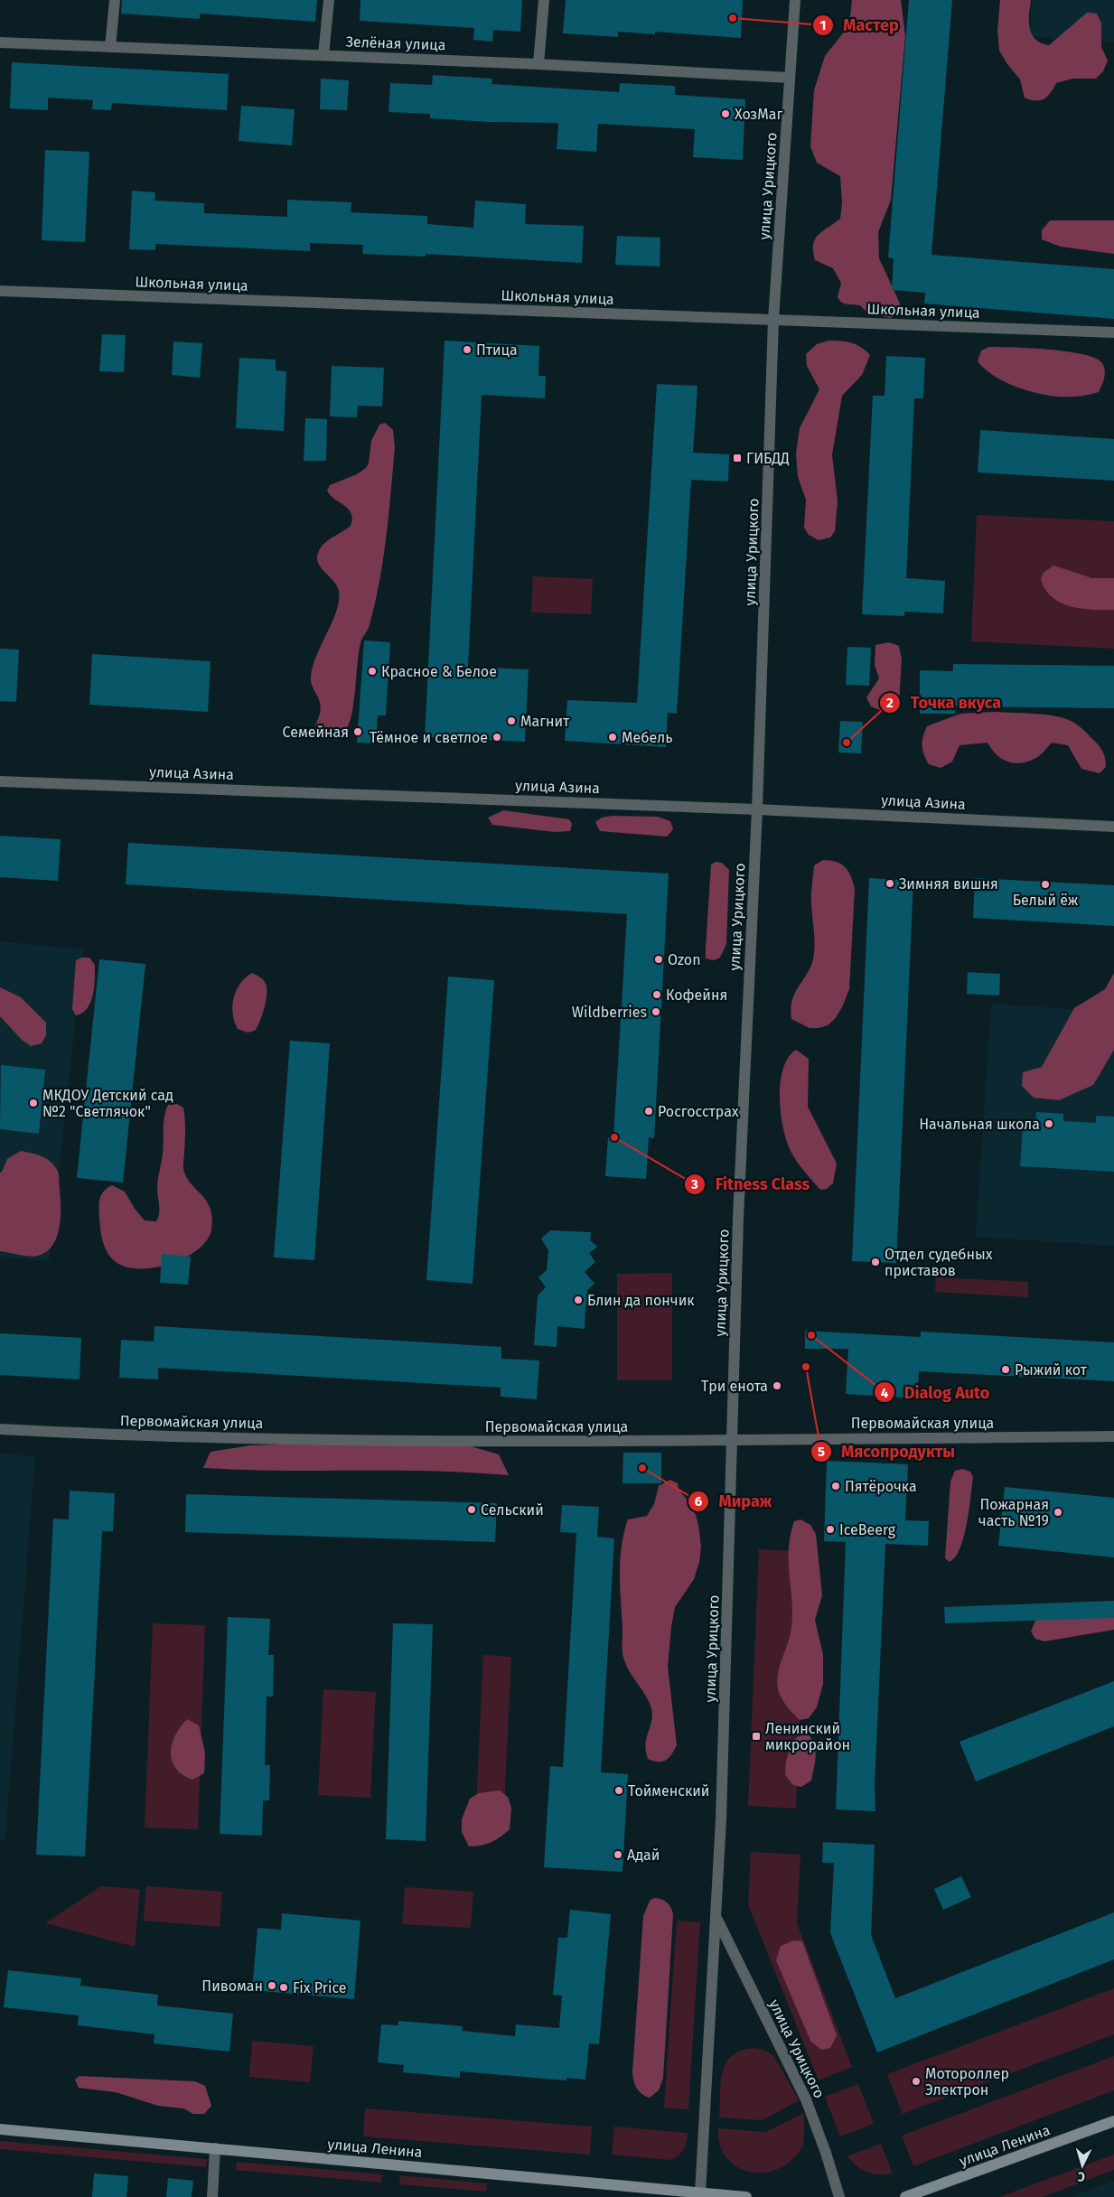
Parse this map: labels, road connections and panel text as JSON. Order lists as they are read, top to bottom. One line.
{"streets":{"street":["Зелёная улица","улица Урицкого","Школьная улица","улица Азина","Первомайская улица","улица Ленина"]},"crossings":[["Зелёная улица","улица Урицкого"],["улица Урицкого","Школьная улица"],["улица Урицкого","улица Азина"],["улица Урицкого","Первомайская улица"],["улица Урицкого","улица Ленина"]],"places":{"other":["Мастер","ХозМаг","Птица","Красное & Белое","Магнит","Семейная","Тёмное и светлое","Мебель","Точка вкуса","Зимняя вишня","Белый ёж","Ozon","Кофейня","Wildberries","МКДОУ Детский сад №2 \"Светлячок\"","Росгосстрах","Начальная школа","Fitness Class","Отдел судебных приставов","Блин да пончик","Dialog Auto","Мясопродукты","Рыжий кот","Три енота","Мираж","Пятёрочка","Сельский","Пожарная часть №19","IceBeerg","Тойменский","Адай","Пивоман","Fix Price","Мотороллер Электрон"],"transit":["ГИБДД","Ленинский микрорайон"]},"north":"bottom"}
